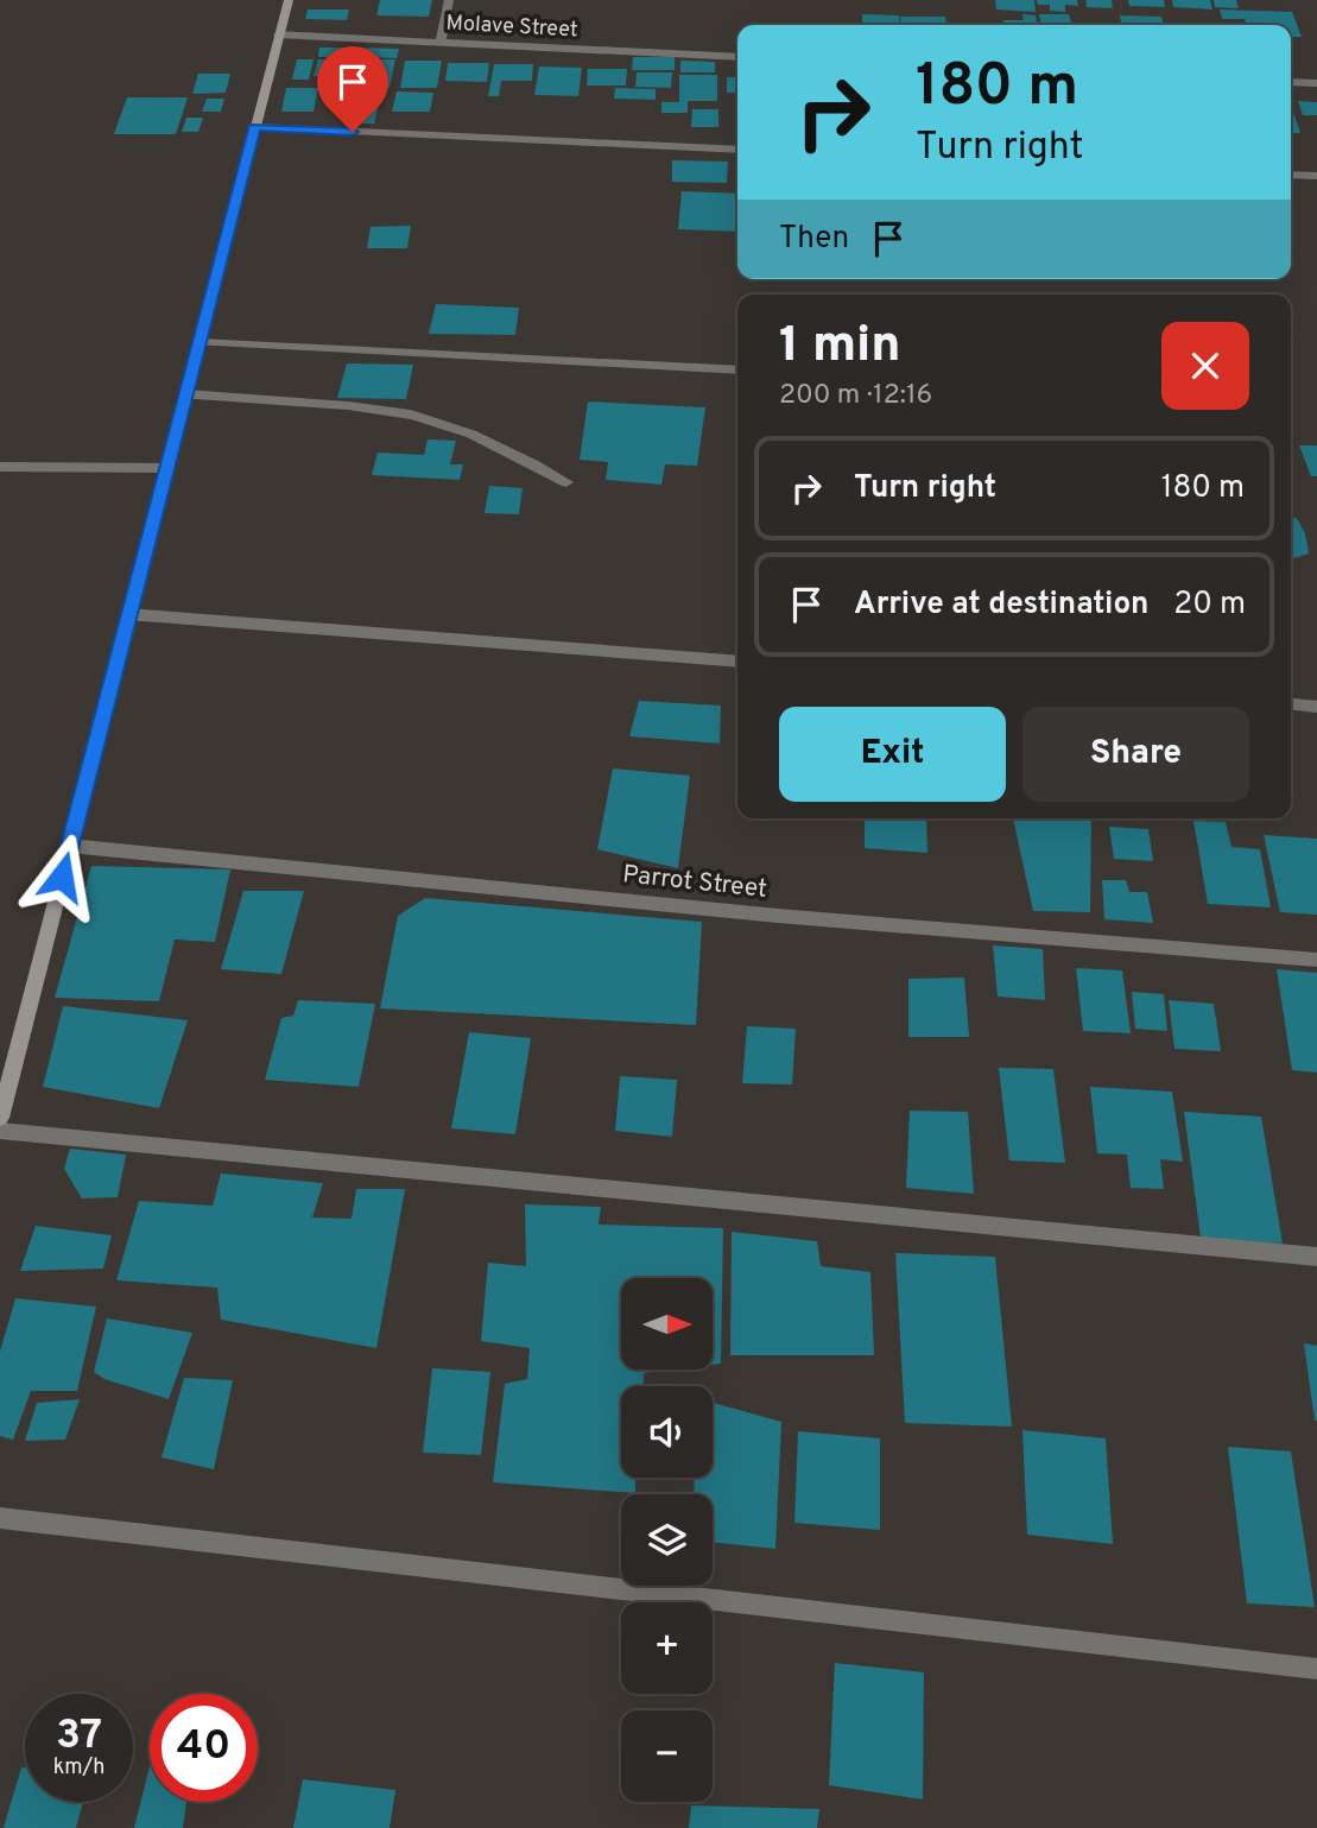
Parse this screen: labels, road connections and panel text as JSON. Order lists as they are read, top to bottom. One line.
{"streets":{"street":["Molave Street","Parrot Street"]},"north":"right","page":{"turn":["180 m","Turn right"],"then":"Then","heading":["1 min","200 m · 12:16"],"list":[{"name":"Turn right","value":"180 m"},{"name":"Arrive at destination","value":"20 m"}],"buttons":["Exit","Share"],"map_buttons":["+","−"],"speed":"37 km/h","limit":"40"}}
